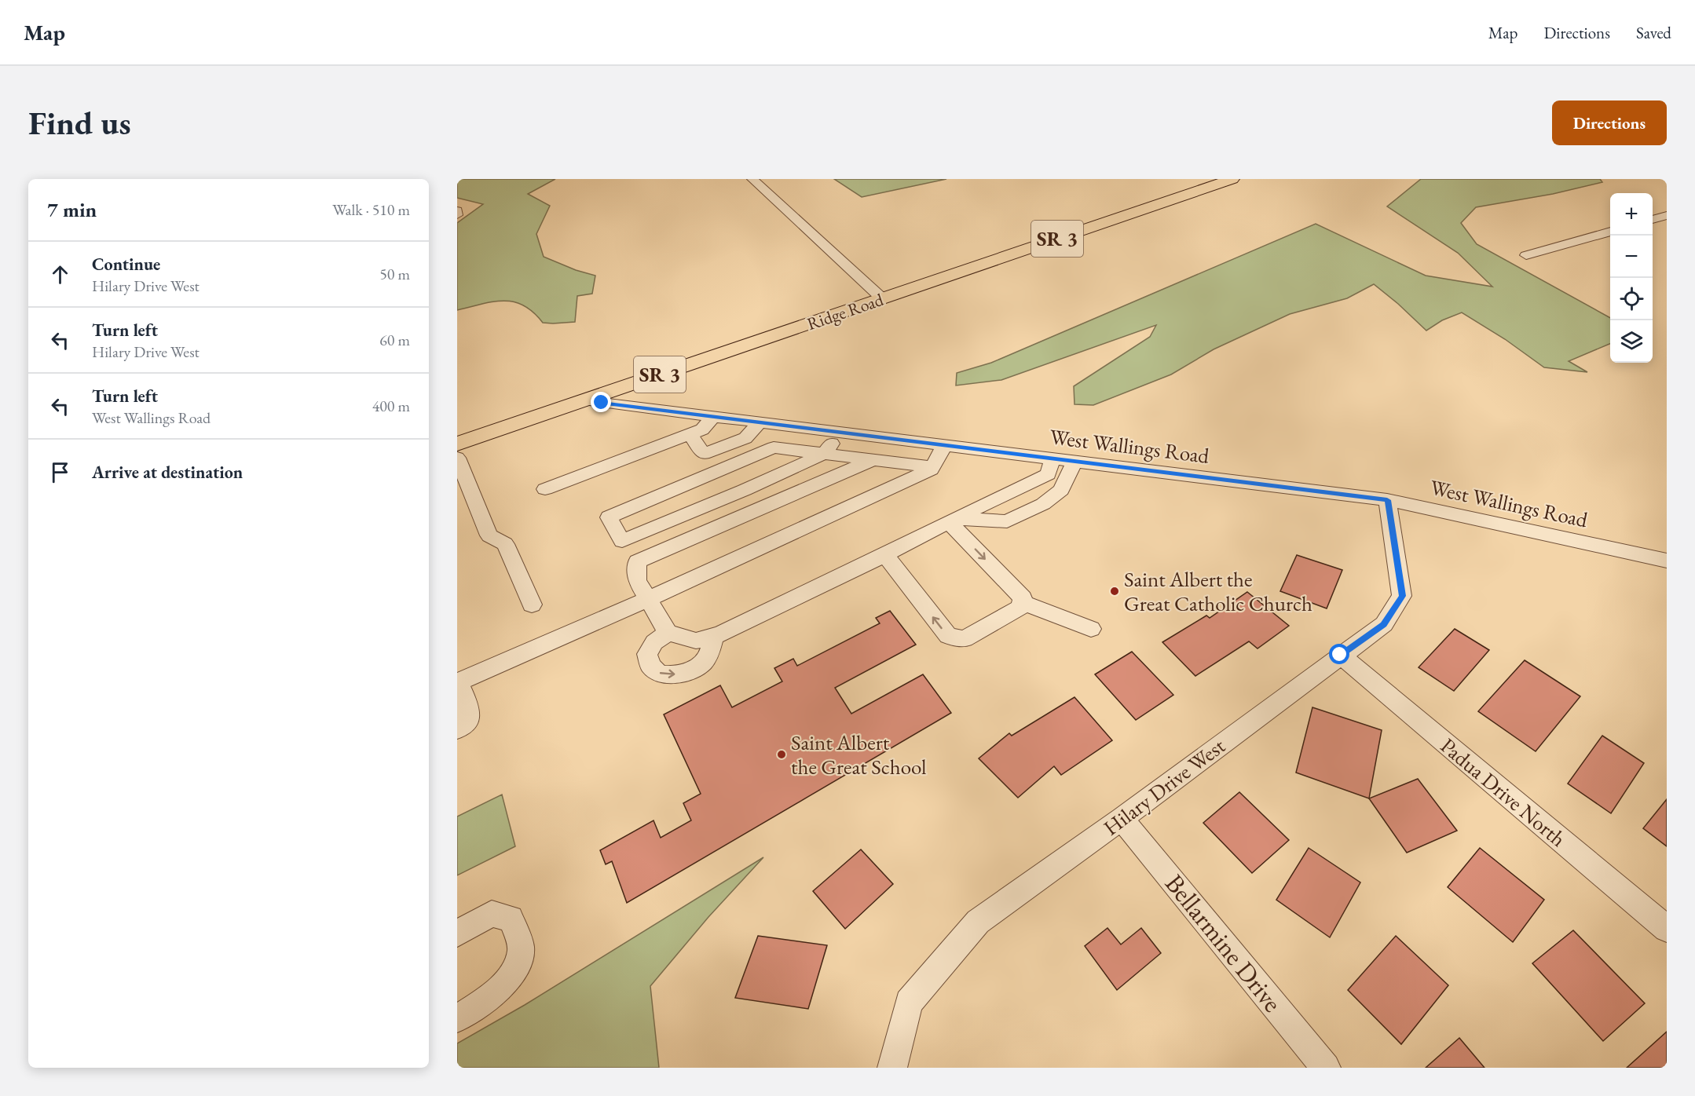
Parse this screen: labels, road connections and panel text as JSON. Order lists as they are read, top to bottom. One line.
{"streets":{"main road":["SR 3","Ridge Road"],"street":["West Wallings Road","Hilary Drive West","Padua Drive North","Bellarmine Drive"]},"crossings":[["Ridge Road","West Wallings Road"],["West Wallings Road","Hilary Drive West"],["Hilary Drive West","Padua Drive North"],["Hilary Drive West","Bellarmine Drive"]],"places":["Saint Albert the Great Catholic Church","Saint Albert the Great School"],"page":{"header":"Map","nav":["Map","Directions","Saved"],"buttons":"Directions","title":"Find us","heading":["7 min","Walk · 510 m"],"map_buttons":["+","−"],"list":[["Continue","Hilary Drive West","50 m"],["Turn left","Hilary Drive West","60 m"],["Turn left","West Wallings Road","400 m"],"Arrive at destination"]}}
